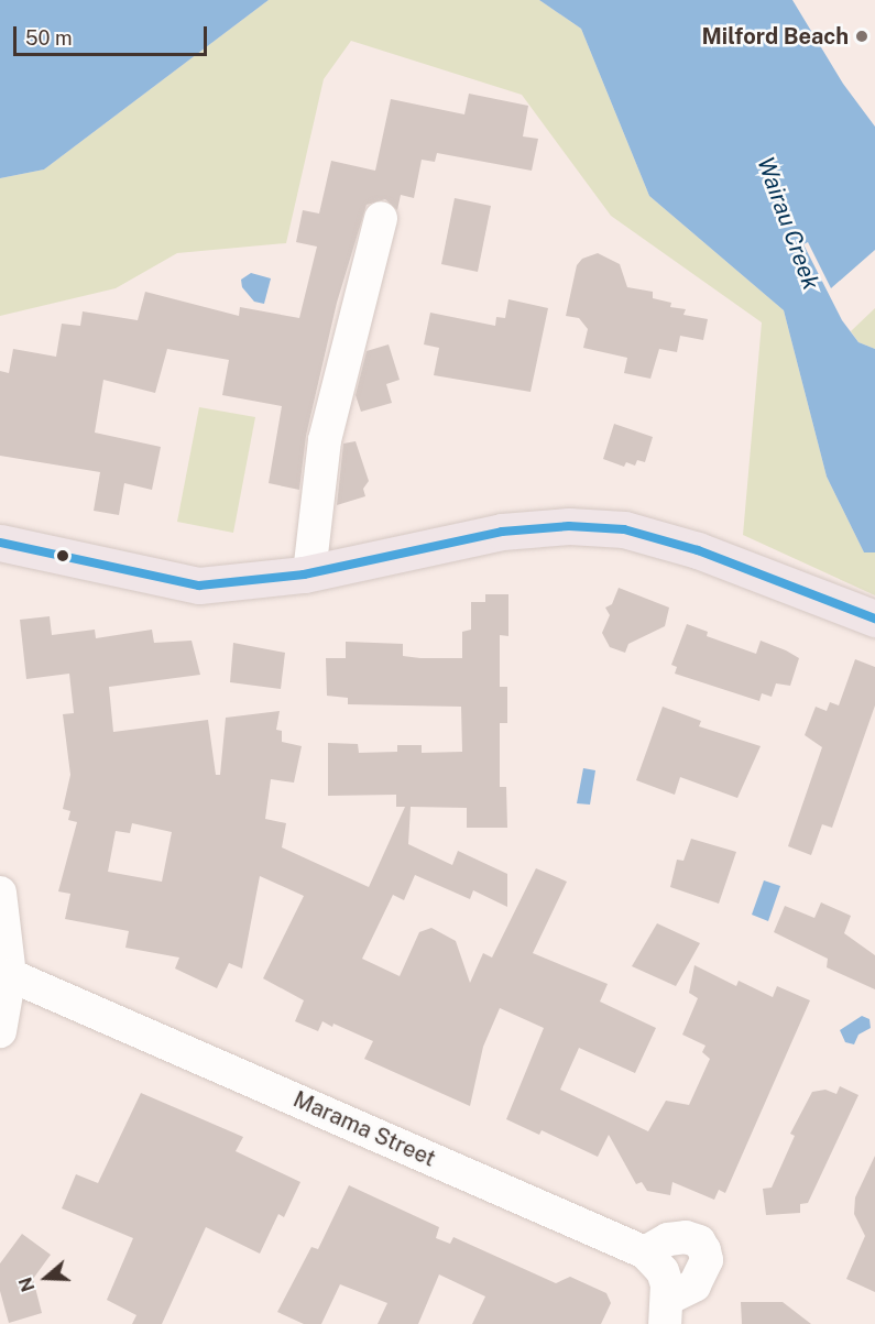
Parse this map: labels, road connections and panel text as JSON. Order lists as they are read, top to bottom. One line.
{"streets":{"street":["Marama Street"]},"water":["Wairau Creek"],"places":["Milford Beach"],"scale_bar":"50 m","north":"left"}
